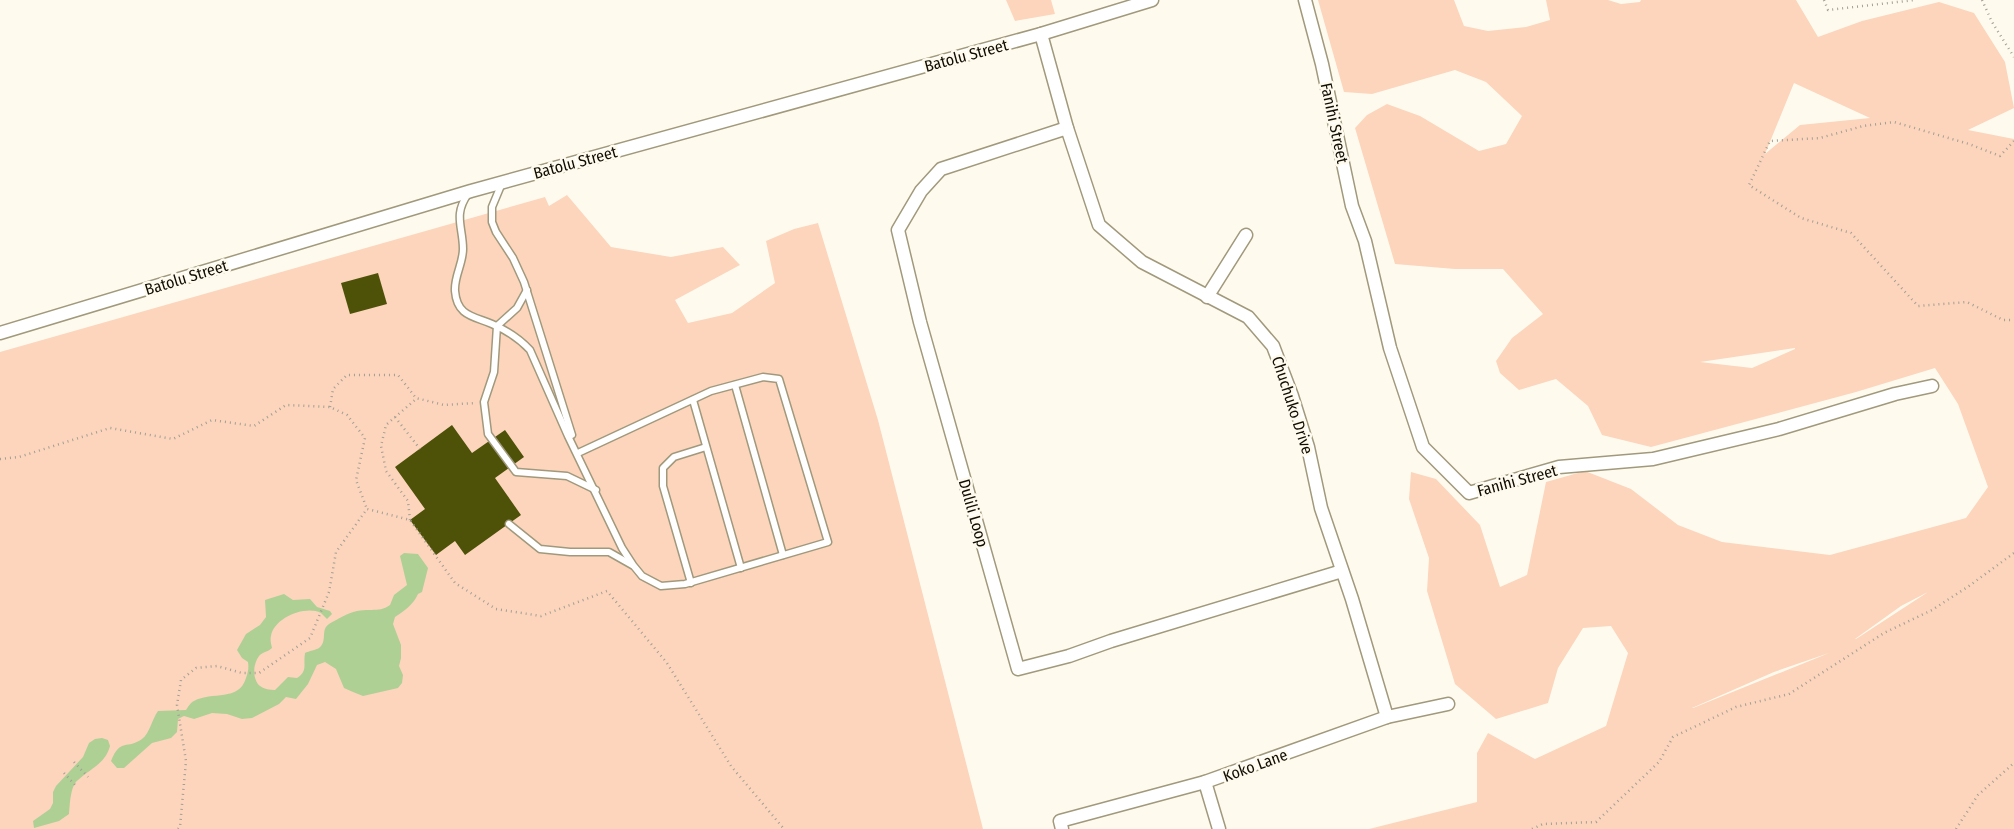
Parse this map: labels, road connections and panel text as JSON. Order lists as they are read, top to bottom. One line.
{"streets":{"street":["Batolu Street","Fanihi Street","Chuchuko Drive","Dulili Loop","Koko Lane"]},"crossings":[["Batolu Street","Chuchuko Drive"],["Chuchuko Drive","Dulili Loop"],["Chuchuko Drive","Koko Lane"]]}
